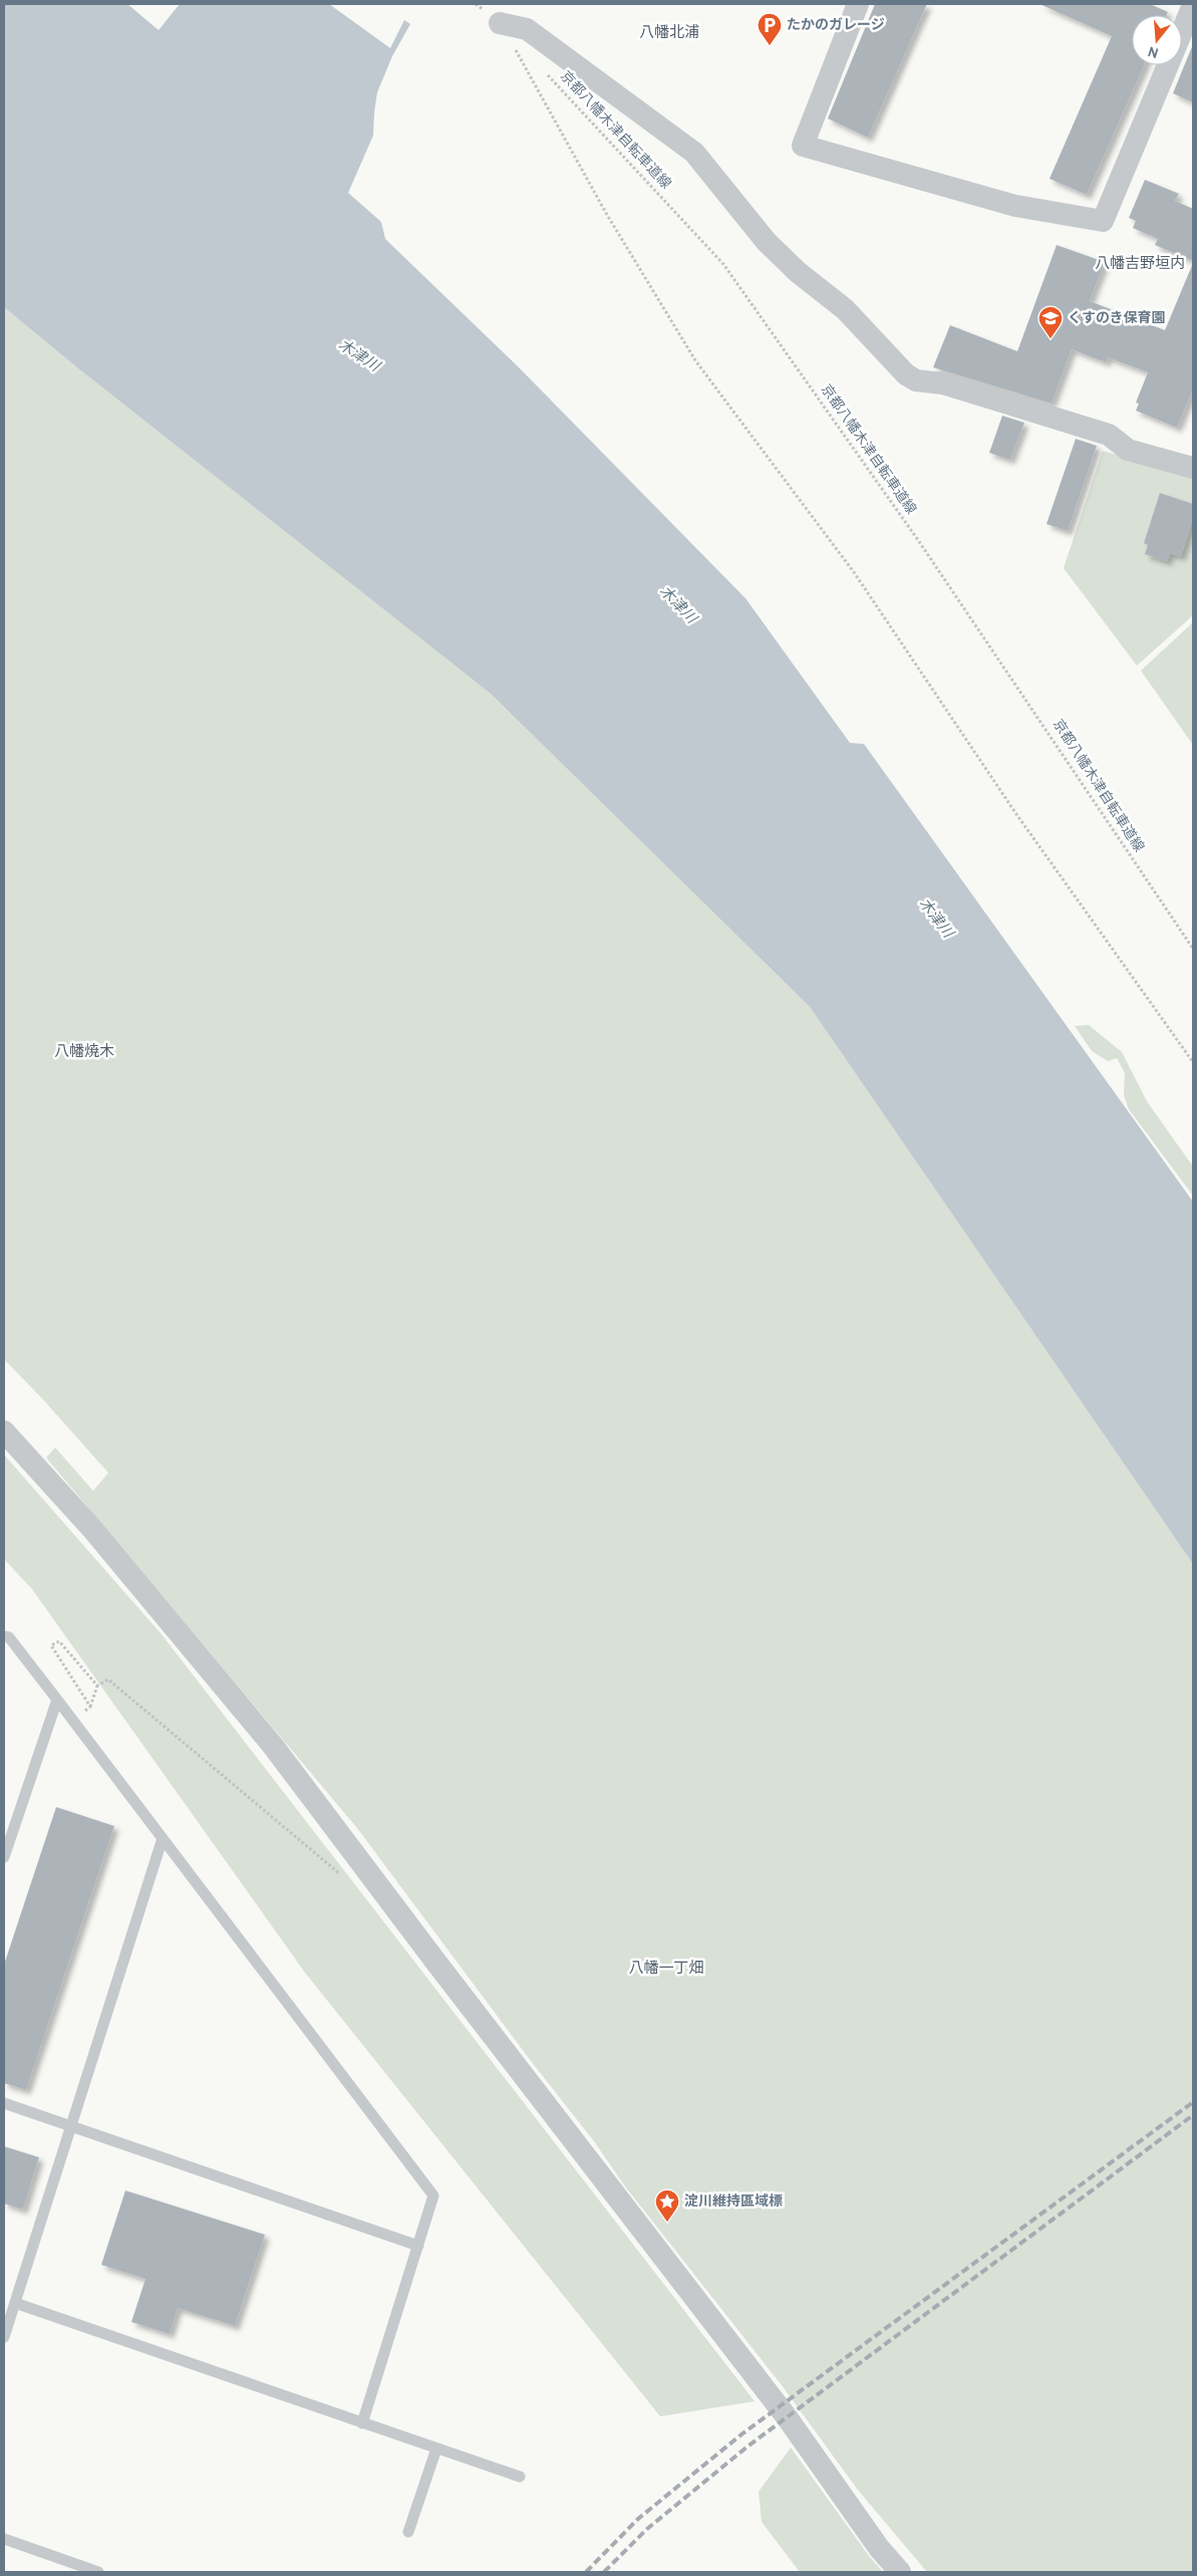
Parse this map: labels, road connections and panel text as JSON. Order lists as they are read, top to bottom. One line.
{"streets":{"path":["京都八幡木津自転車道線"]},"districts":["八幡北浦","八幡吉野垣内","八幡焼木","八幡一丁畑"],"water":["木津川"],"places":{"parking":["たかのガレージ"],"school or university":["くすのき保育園"],"place":["淀川維持區域標"]},"north":"bottom"}
